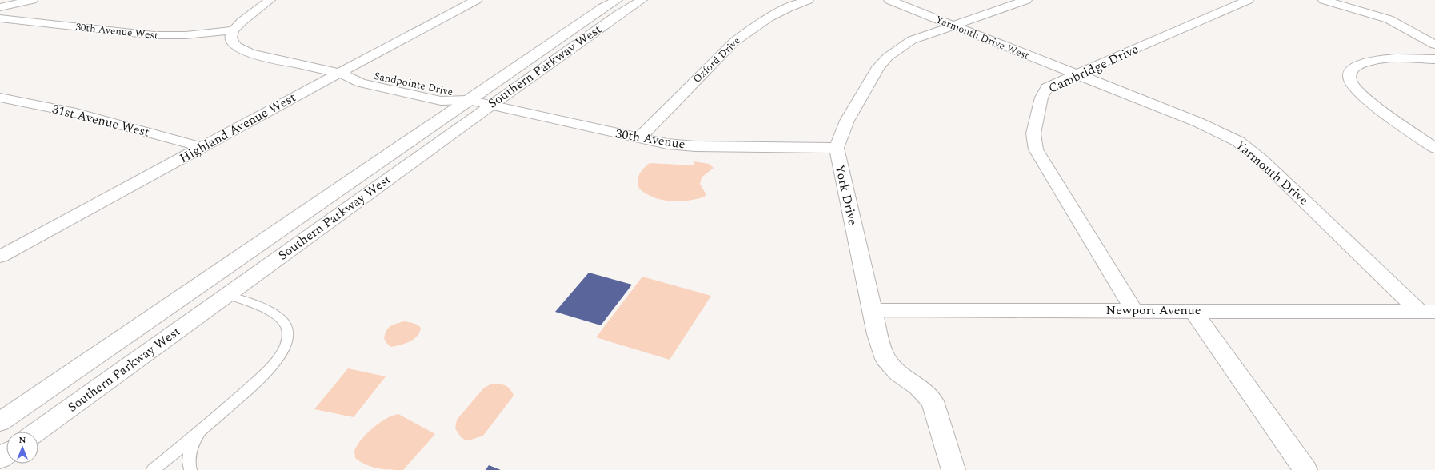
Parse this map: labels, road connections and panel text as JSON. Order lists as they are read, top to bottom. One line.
{"streets":{"street":["30th Avenue West","Yarmouth Drive West","Oxford Drive","Southern Parkway West","Cambridge Drive","Sandpointe Drive","31st Avenue West","Highland Avenue West","30th Avenue","Yarmouth Drive","York Drive","Newport Avenue"]},"crossings":[["30th Avenue West","Sandpointe Drive"],["Yarmouth Drive West","Cambridge Drive"],["Yarmouth Drive West","Yarmouth Drive"],["Yarmouth Drive West","York Drive"],["Oxford Drive","30th Avenue"],["Southern Parkway West","Sandpointe Drive"],["Southern Parkway West","30th Avenue"],["Cambridge Drive","Yarmouth Drive"],["Cambridge Drive","Newport Avenue"],["Sandpointe Drive","Highland Avenue West"],["Sandpointe Drive","30th Avenue"],["31st Avenue West","Highland Avenue West"],["30th Avenue","York Drive"],["Yarmouth Drive","Newport Avenue"],["York Drive","Newport Avenue"]],"north":"top"}
